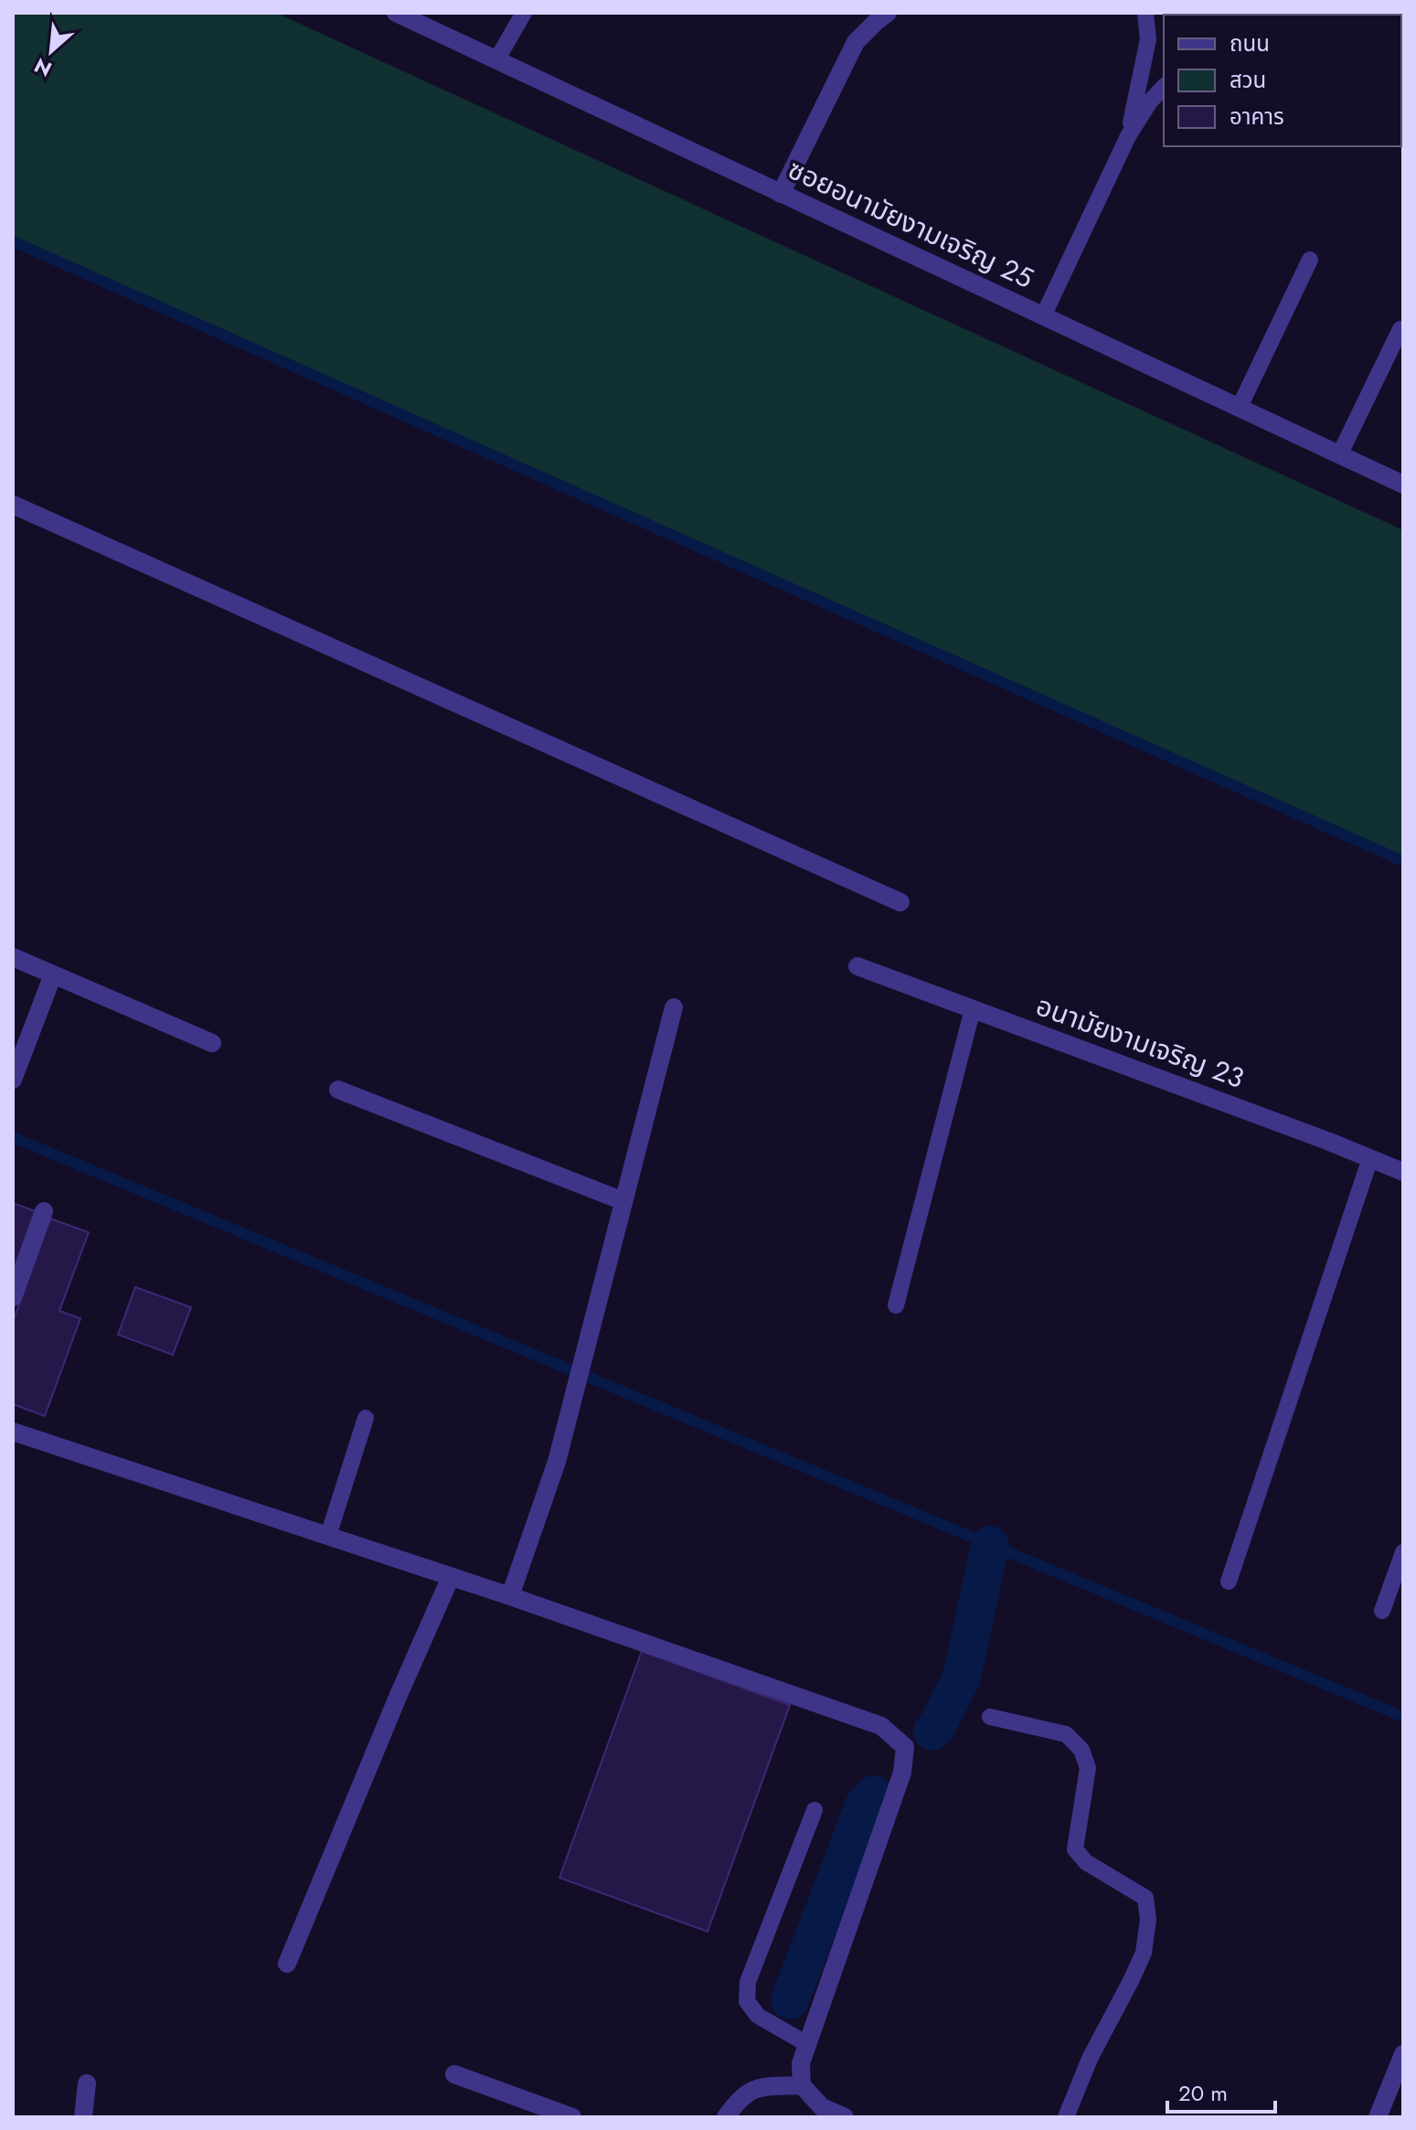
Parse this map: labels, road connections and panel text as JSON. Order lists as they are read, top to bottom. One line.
{"streets":{"street":["ซอยอนามัยงามเจริญ 25","อนามัยงามเจริญ 23"]},"legend":["ถนน","สวน","อาคาร"],"scale_bar":"20 m","north":"bottom left"}
